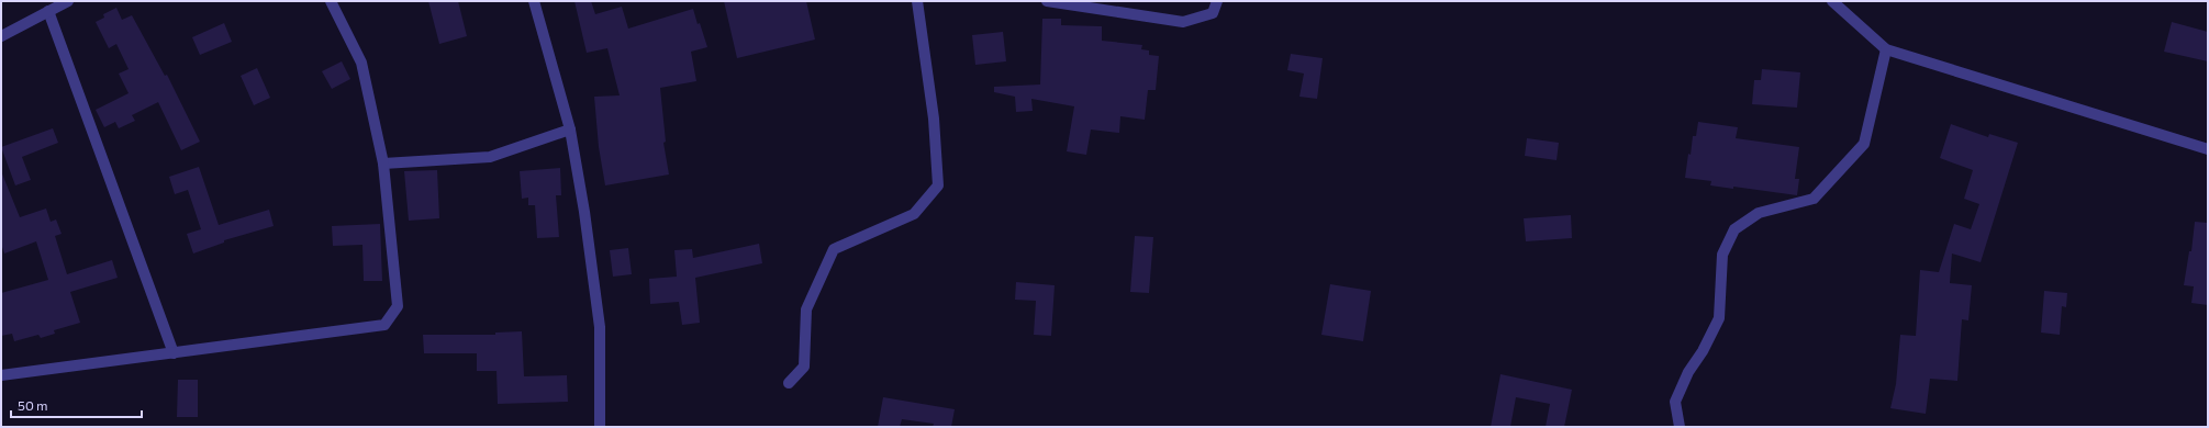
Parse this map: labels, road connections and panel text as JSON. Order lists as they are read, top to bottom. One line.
{"scale_bar":"50 m"}
